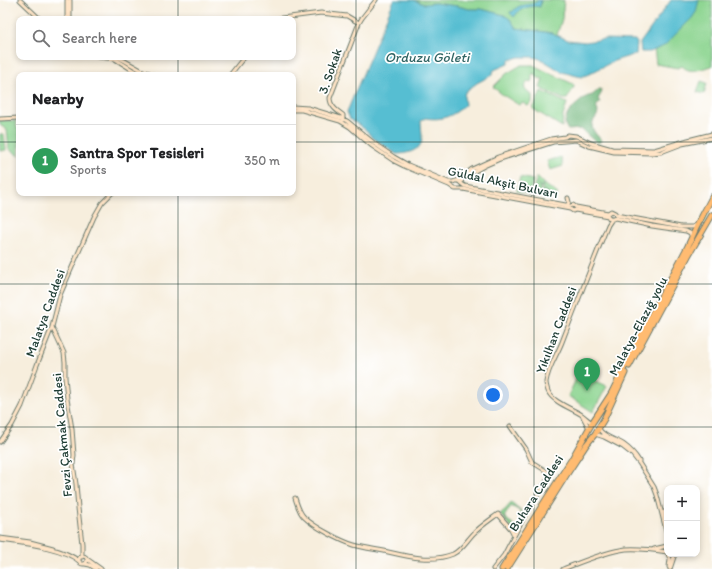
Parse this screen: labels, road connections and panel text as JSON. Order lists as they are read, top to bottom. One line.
{"streets":{"highway":["Malatya-Elazığ yolu","Buhara Caddesi"],"street":["3. Sokak","Güldal Akşit Bulvarı","Malatya Caddesi","Yıkılhan Caddesi","Fevzi Çakmak Caddesi"]},"crossings":[["3. Sokak","Güldal Akşit Bulvarı"],["Güldal Akşit Bulvarı","Yıkılhan Caddesi"],["Güldal Akşit Bulvarı","Buhara Caddesi"],["Malatya Caddesi","Fevzi Çakmak Caddesi"],["Yıkılhan Caddesi","Buhara Caddesi"]],"water":["Orduzu Göleti"],"page":{"search":"Search here","heading":"Nearby","list":[{"mark":"1","name":"Santra Spor Tesisleri","note":"Sports","value":"350 m"}],"pins":"1","map_buttons":["+","−"]}}
